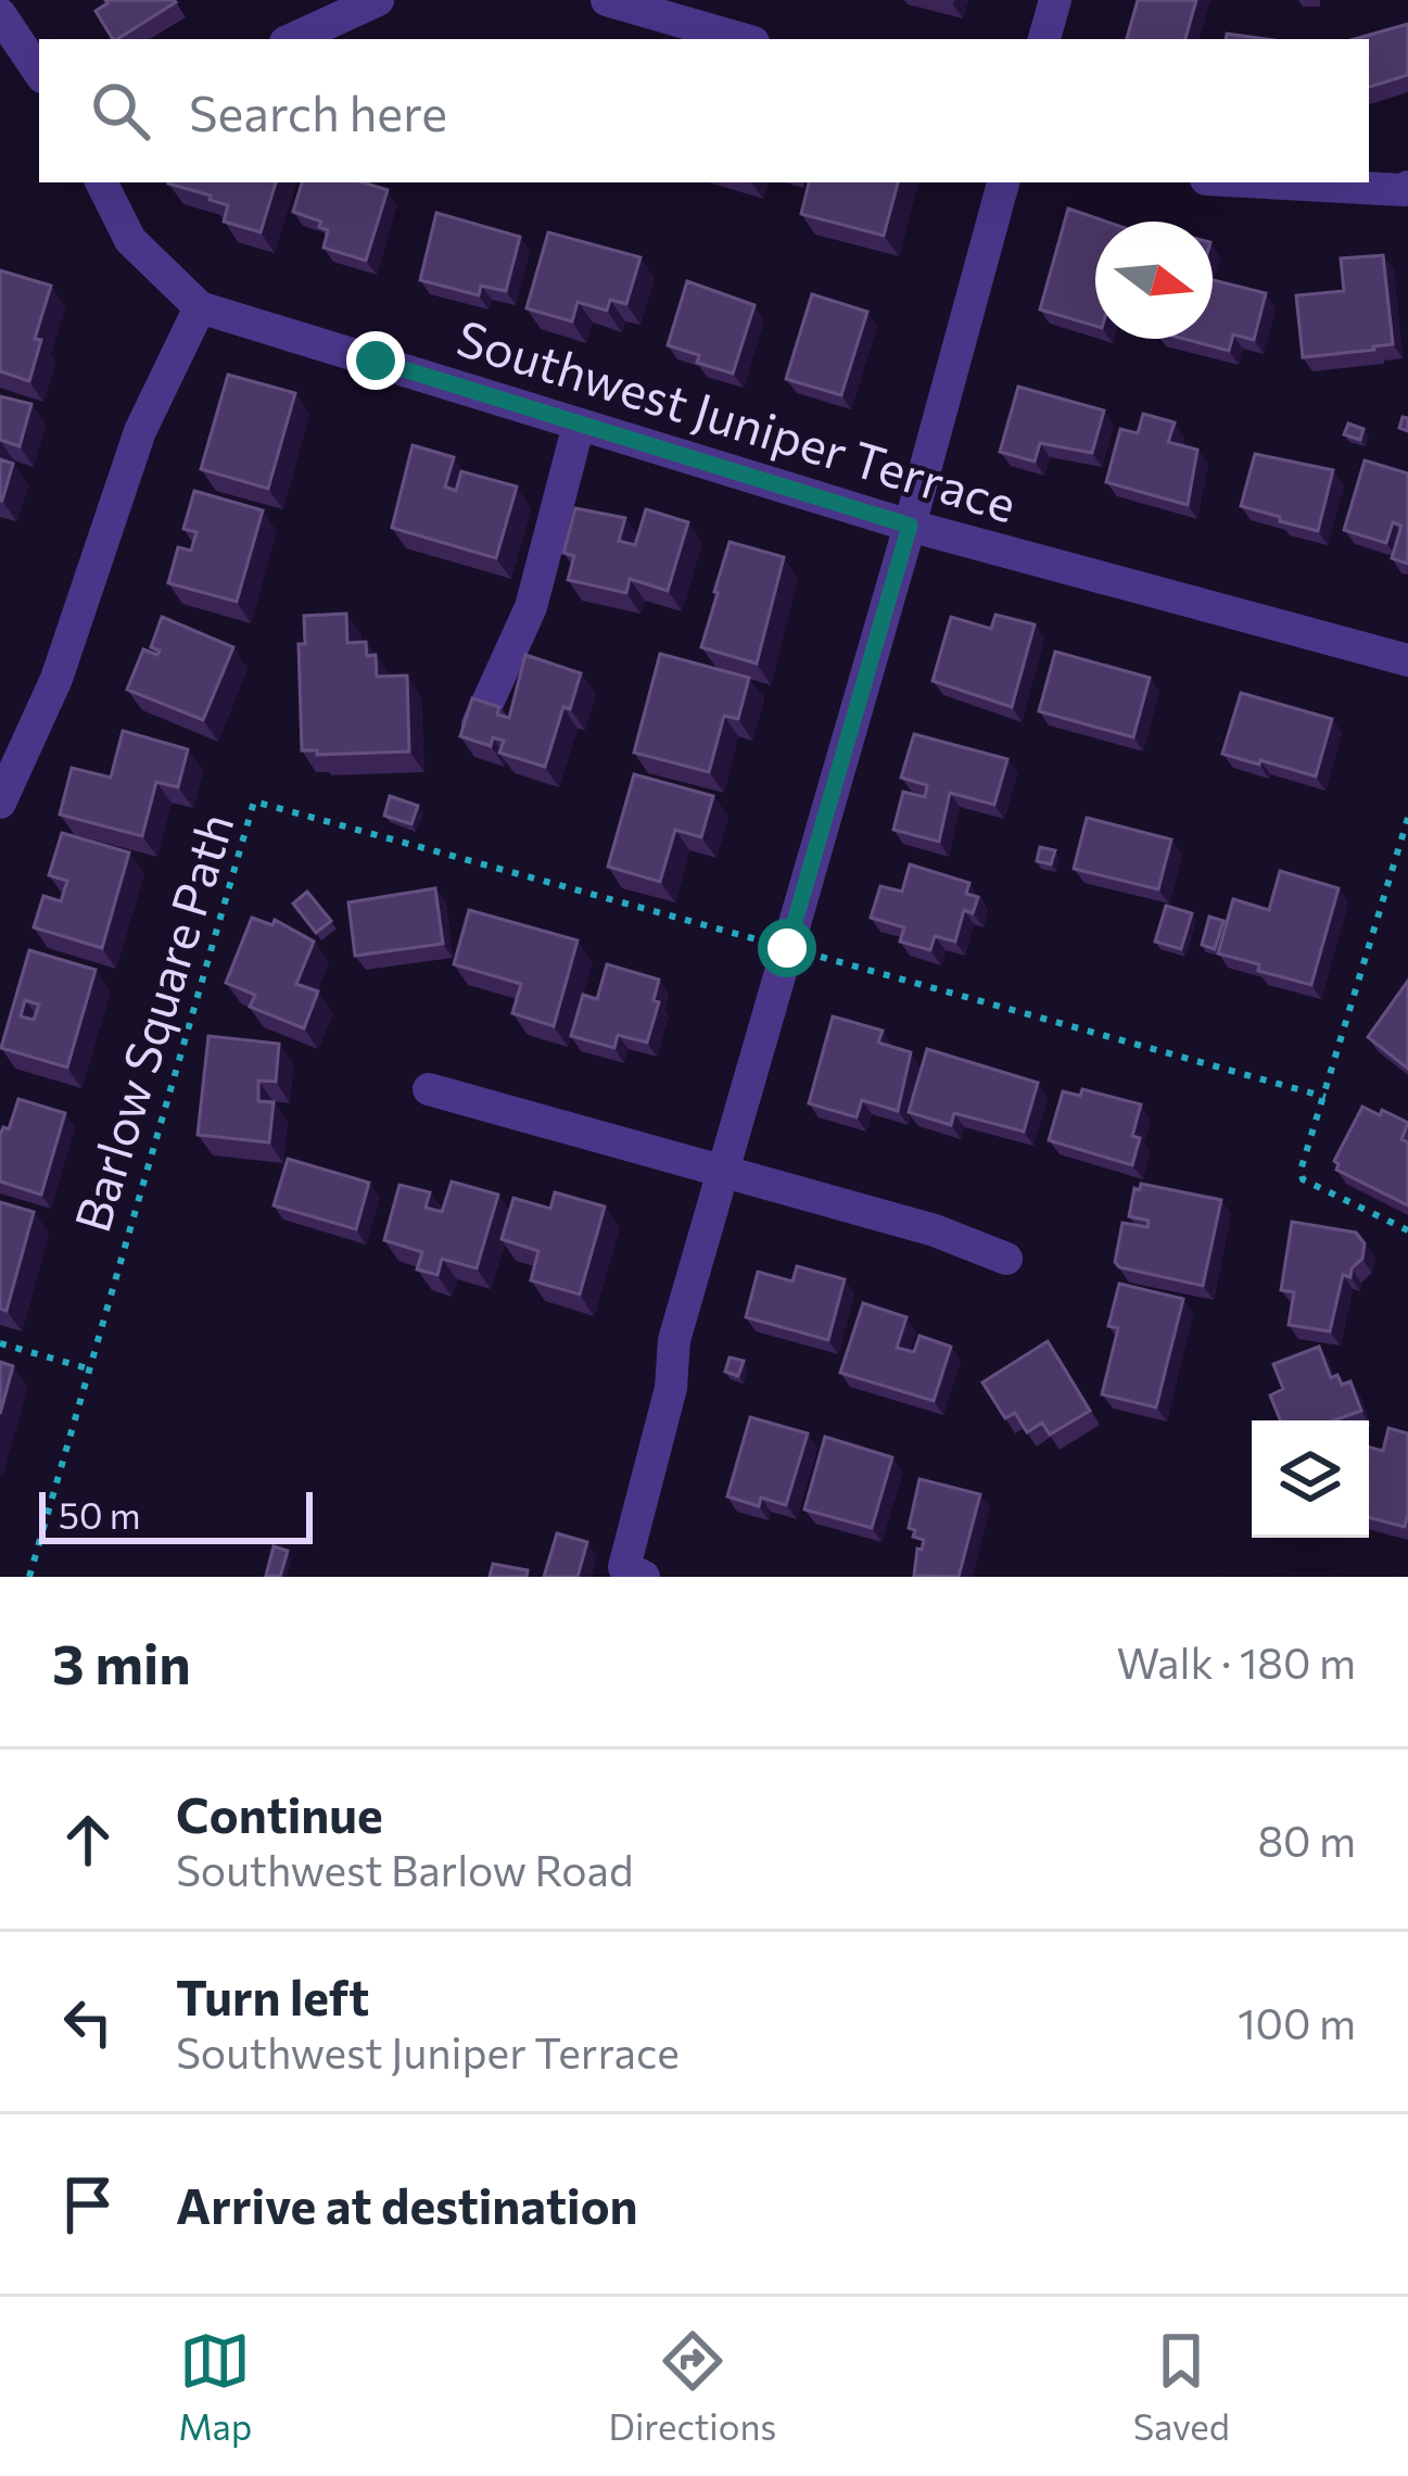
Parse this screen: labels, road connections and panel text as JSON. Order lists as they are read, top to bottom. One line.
{"streets":{"street":["Southwest Juniper Terrace"],"path":["Barlow Square Path"]},"scale_bar":"50 m","north":"right","page":{"search":"Search here","scale":"50 m","heading":["3 min","Walk · 180 m"],"list":[["Continue","Southwest Barlow Road","80 m"],["Turn left","Southwest Juniper Terrace","100 m"],"Arrive at destination"],"nav":["Map","Directions","Saved"]}}
